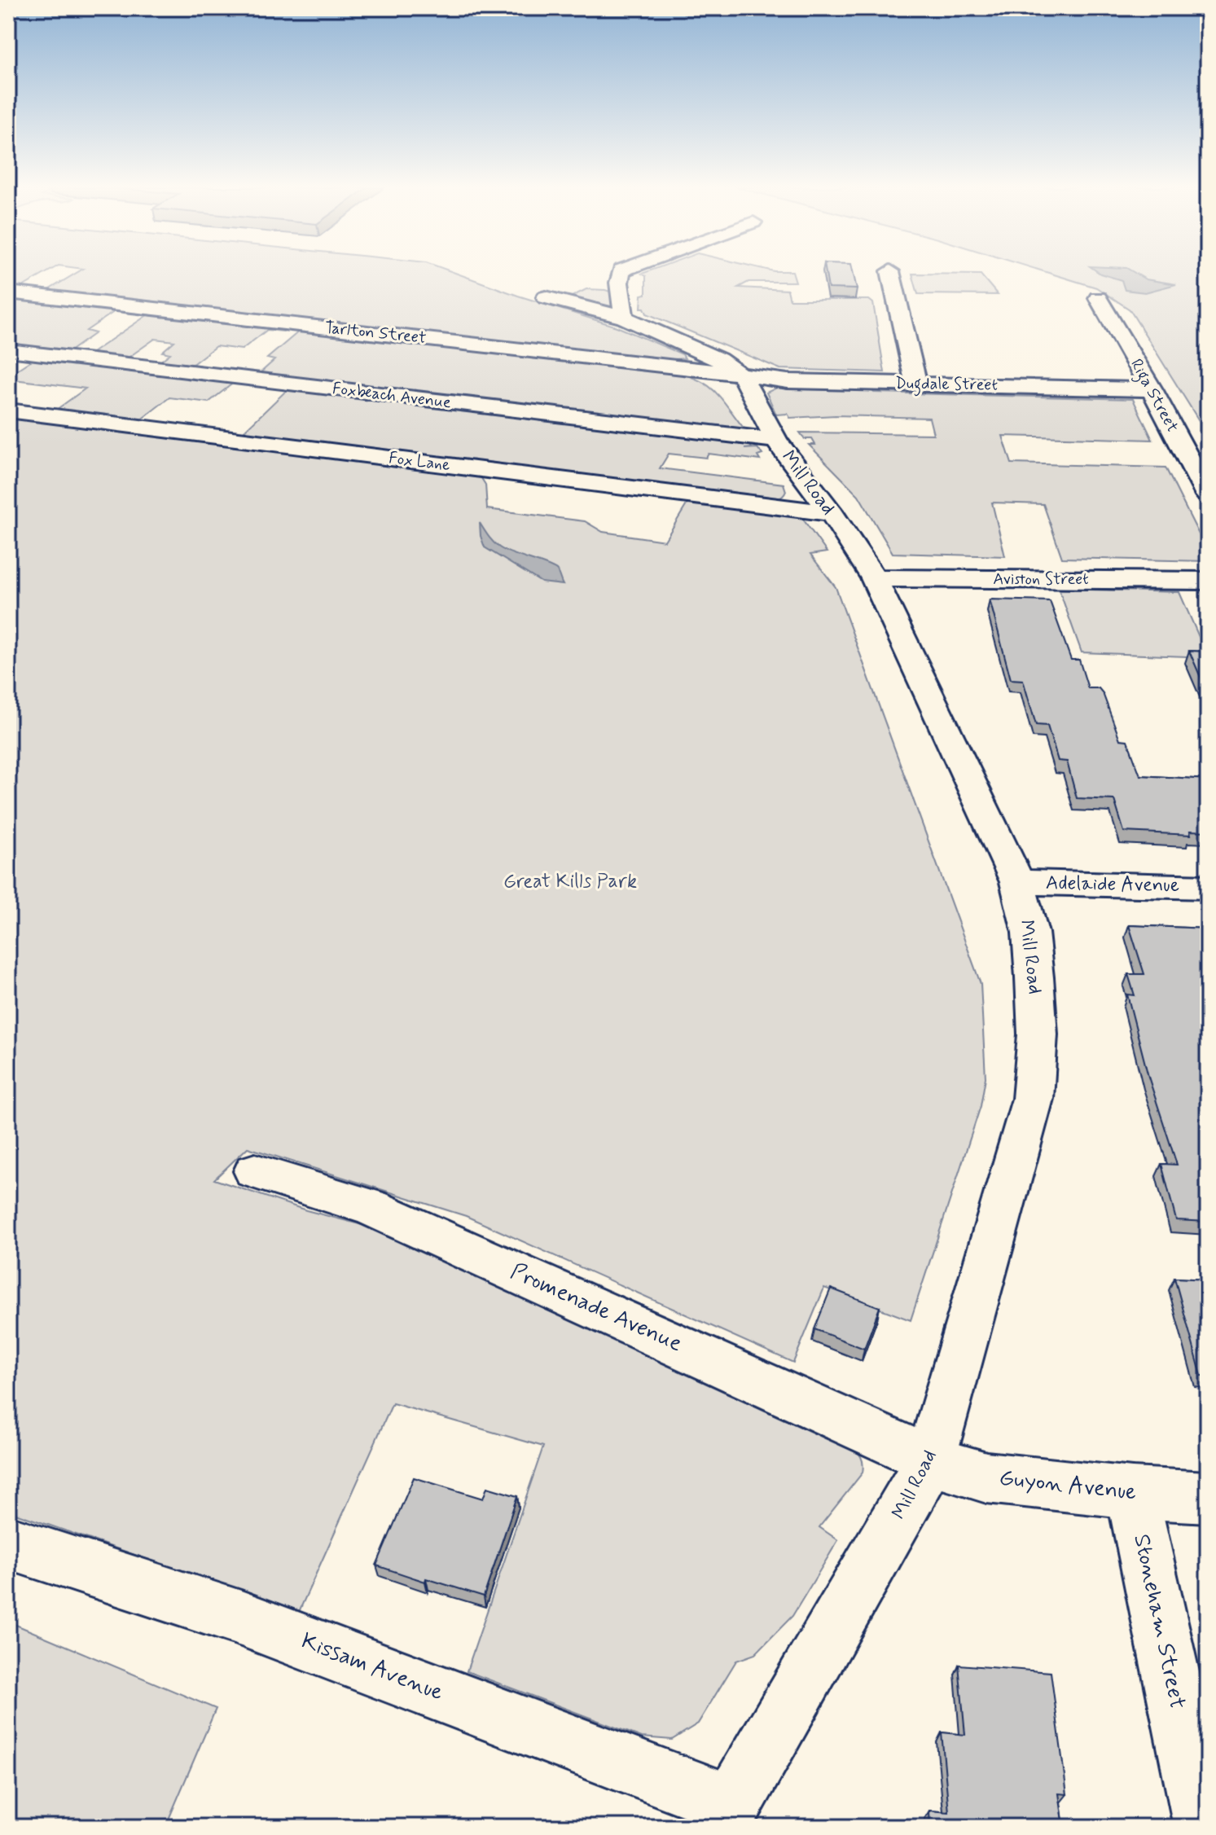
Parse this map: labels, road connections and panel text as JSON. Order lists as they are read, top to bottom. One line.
{"streets":{"street":["Tarlton Street","Dugdale Street","Foxbeach Avenue","Riga Street","Fox Lane","Mill Road","Aviston Street","Adelaide Avenue","Promenade Avenue","Guyon Avenue","Stoneham Street","Kissam Avenue"]},"crossings":[["Tarlton Street","Dugdale Street"],["Tarlton Street","Mill Road"],["Dugdale Street","Riga Street"],["Dugdale Street","Mill Road"],["Foxbeach Avenue","Mill Road"],["Fox Lane","Mill Road"],["Mill Road","Aviston Street"],["Mill Road","Adelaide Avenue"],["Mill Road","Promenade Avenue"],["Mill Road","Guyon Avenue"],["Mill Road","Kissam Avenue"],["Promenade Avenue","Guyon Avenue"],["Guyon Avenue","Stoneham Street"]],"parks":["Great Kills Park"]}
